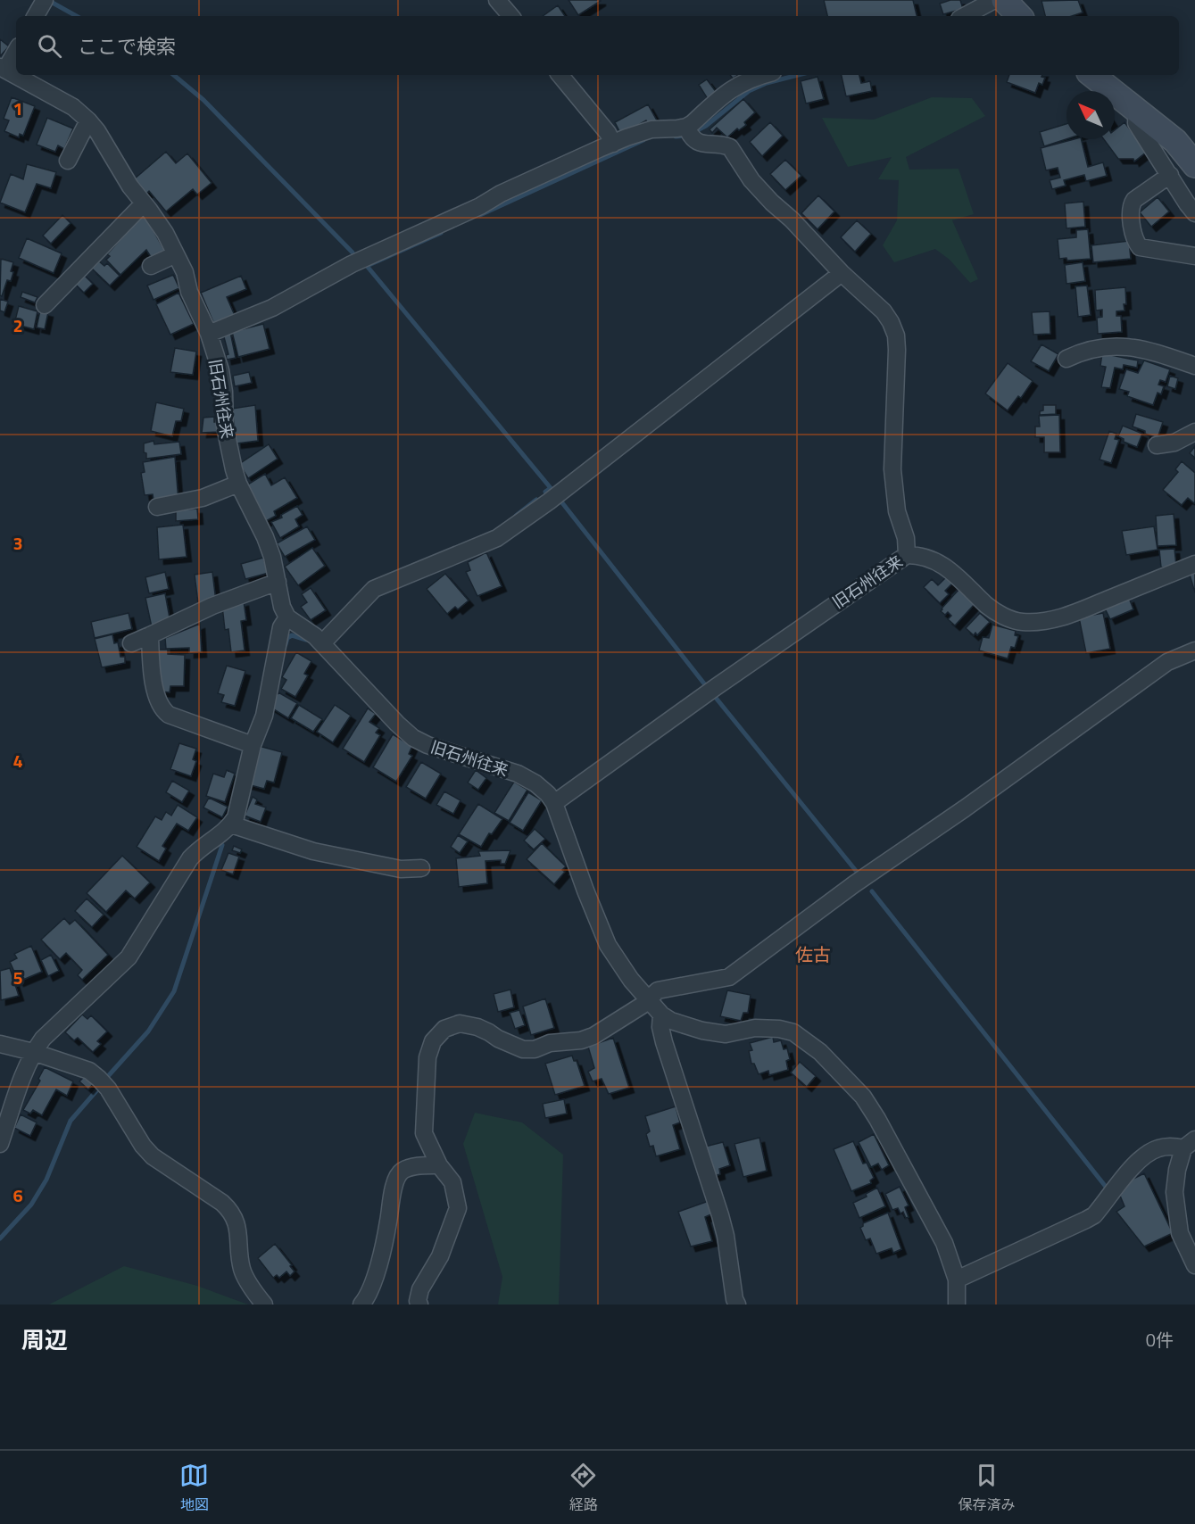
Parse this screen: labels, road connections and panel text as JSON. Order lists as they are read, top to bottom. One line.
{"streets":{"street":["旧石州往来"]},"districts":["佐古"],"north":"top left","page":{"search":"ここで検索","heading":["周辺","0件"],"nav":["地図","経路","保存済み"]},"grid":{"rows":["1","2","3","4","5","6"]}}
